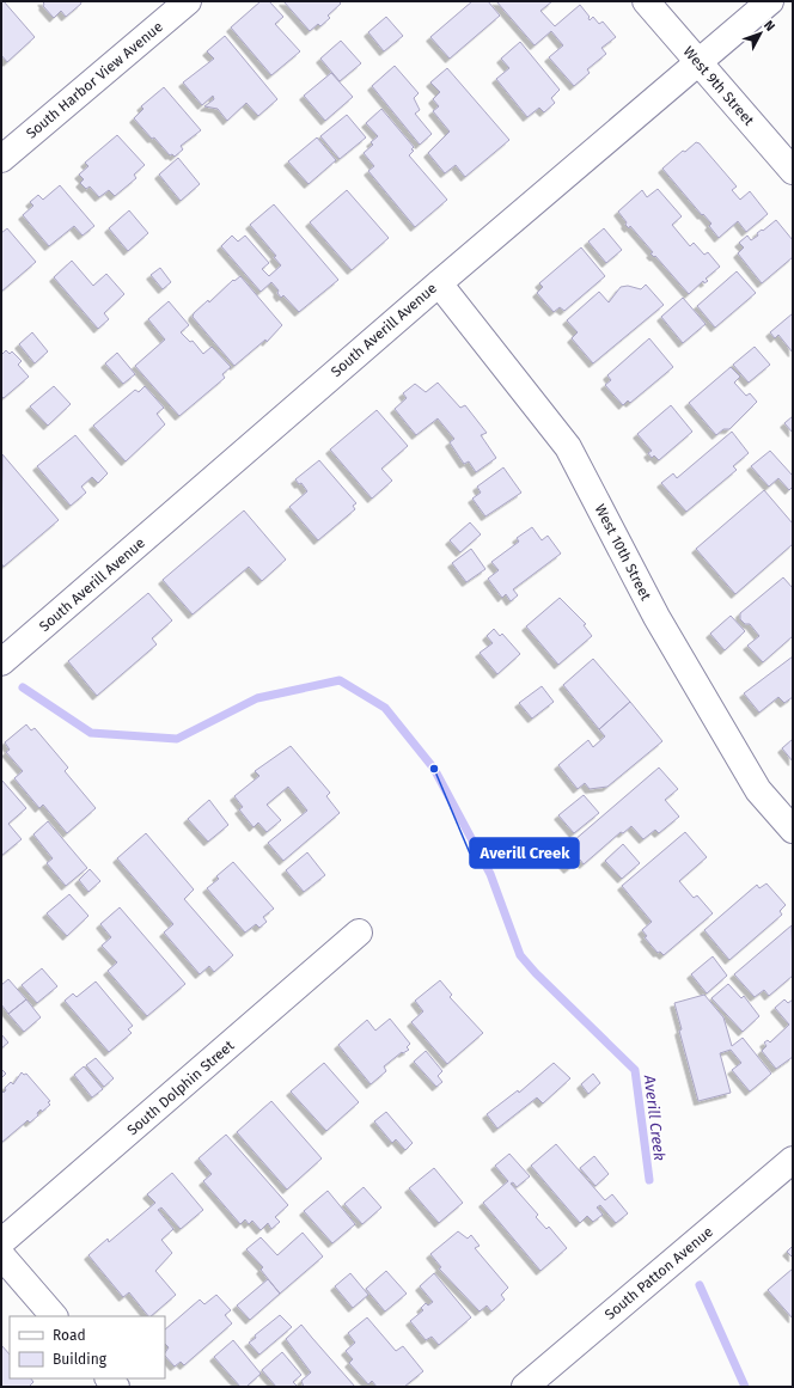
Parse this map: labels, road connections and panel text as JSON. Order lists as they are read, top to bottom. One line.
{"streets":{"street":["South Harbor View Avenue","West 9th Street","South Averill Avenue","West 10th Street","South Dolphin Street","South Patton Avenue"]},"crossings":[["West 9th Street","South Averill Avenue"],["South Averill Avenue","West 10th Street"]],"water":["Averill Creek"],"places":["Averill Creek"],"legend":["Road","Building"],"north":"top right"}
